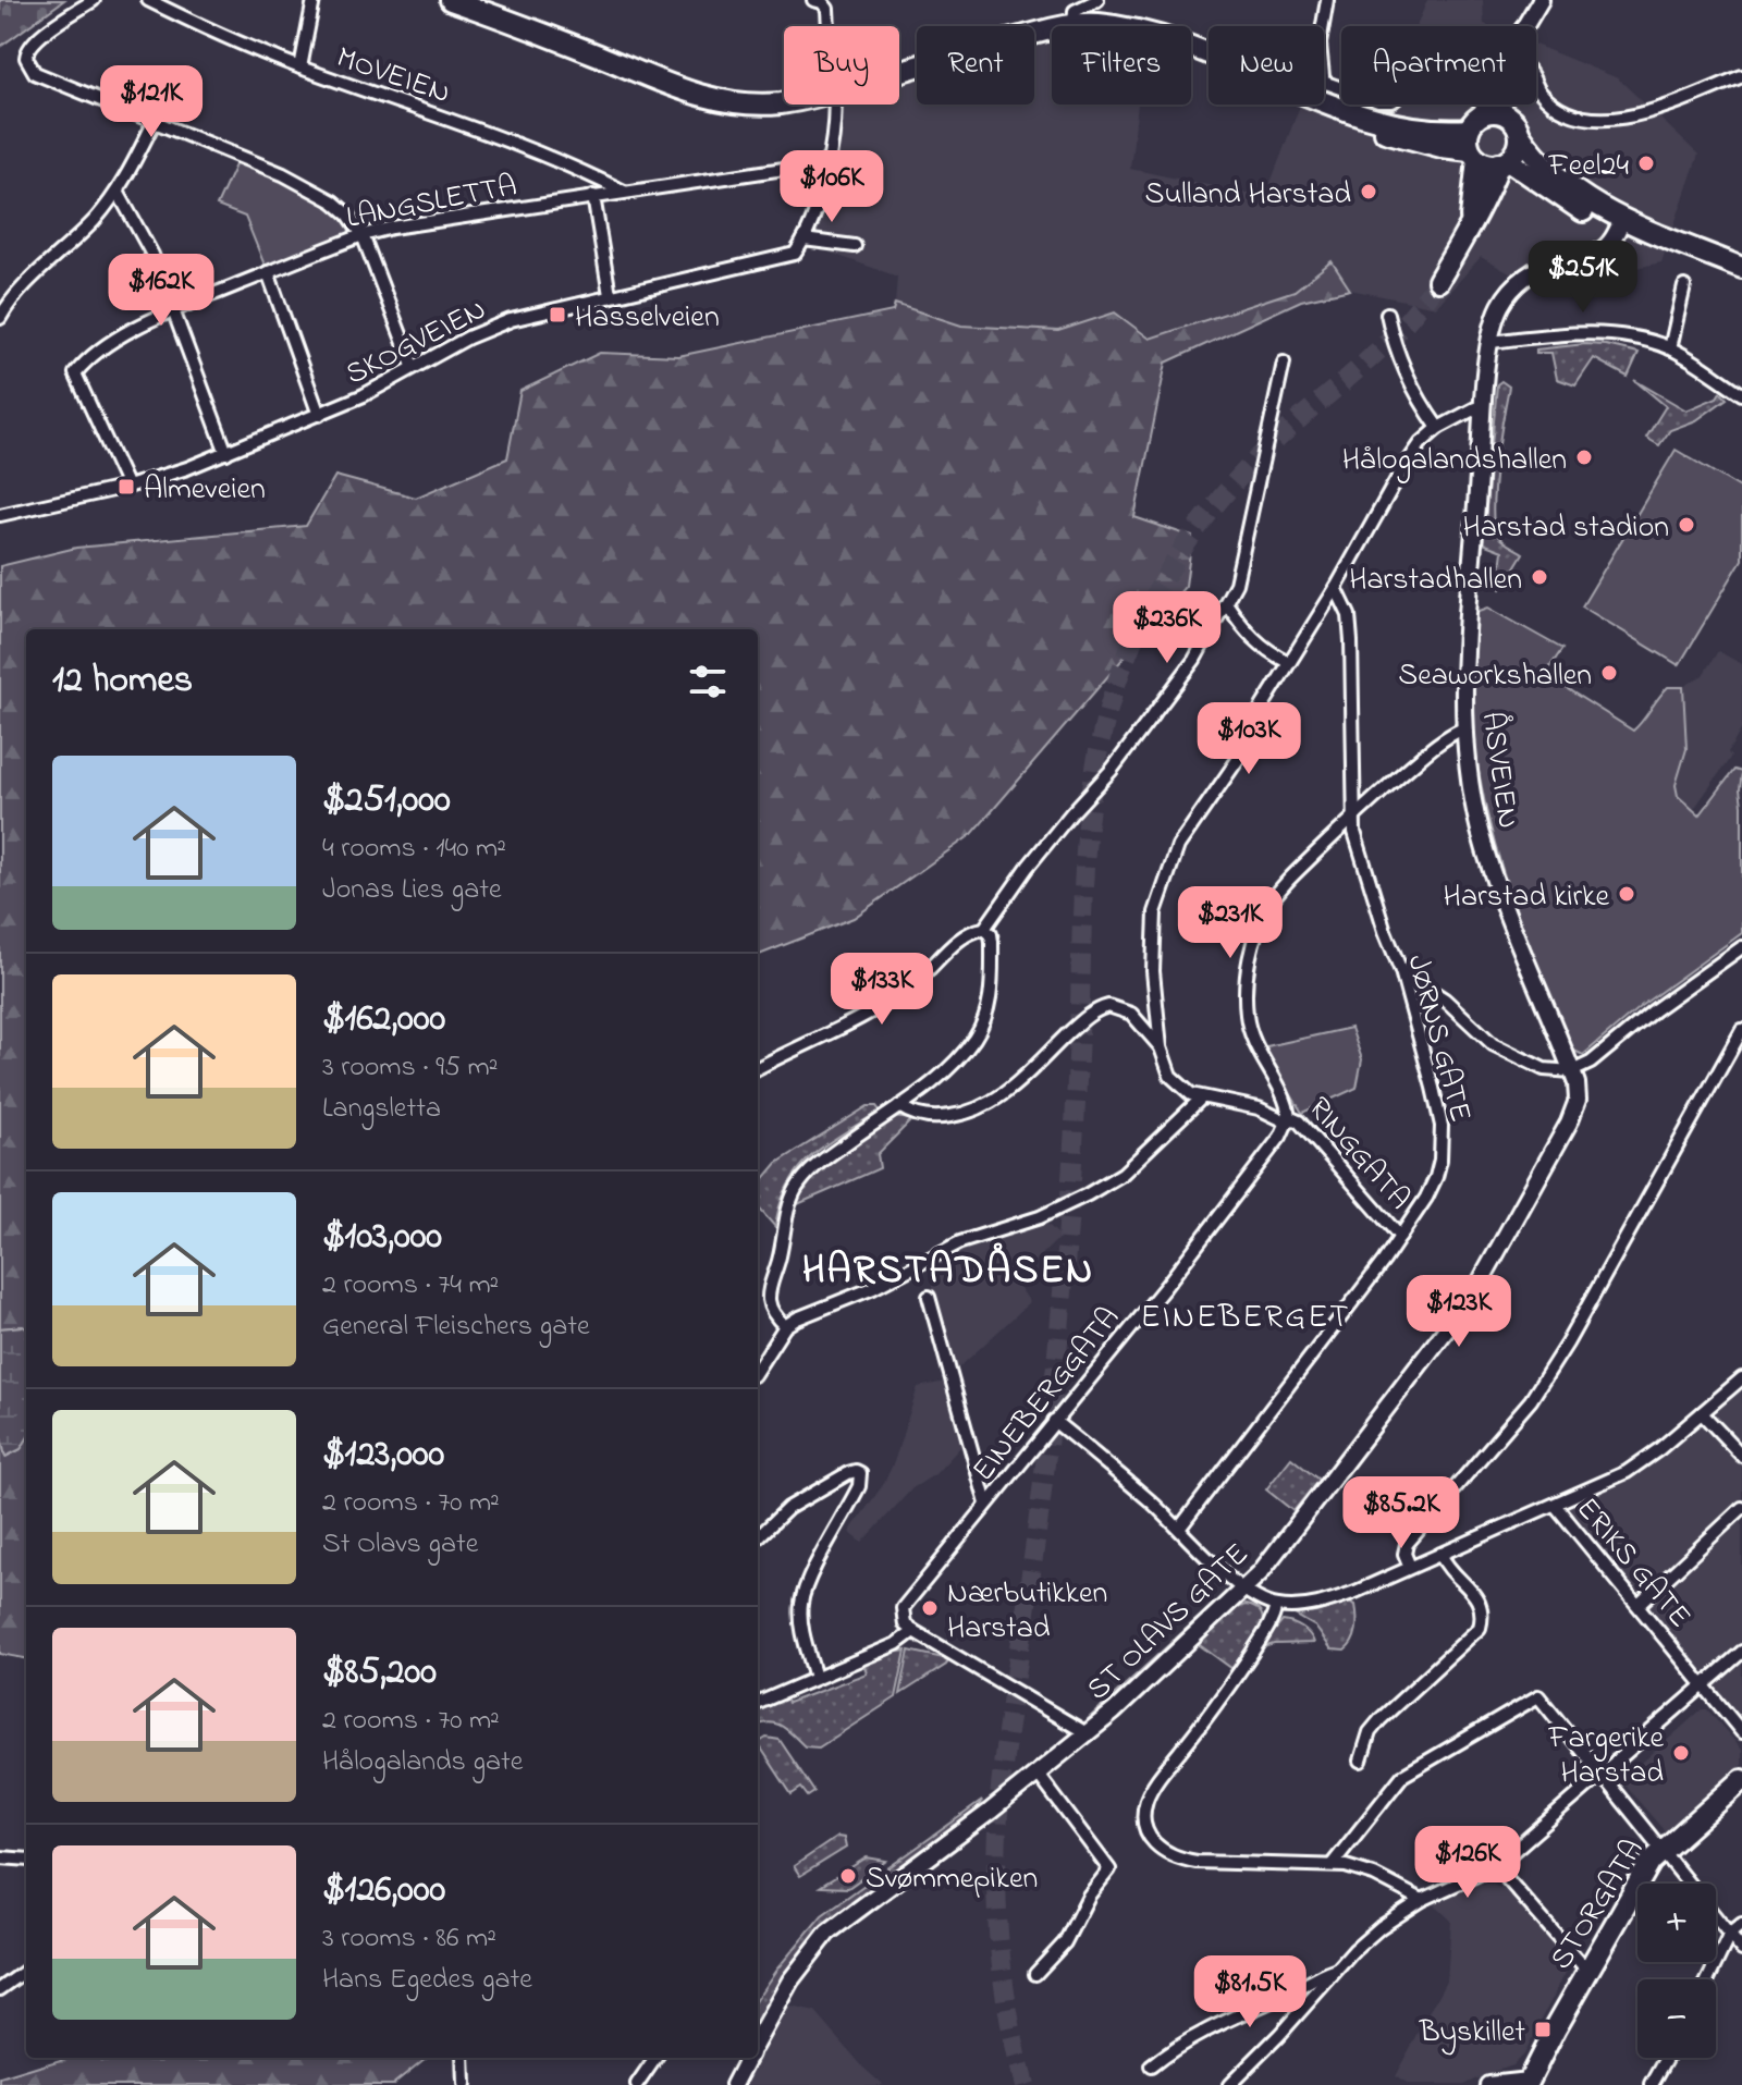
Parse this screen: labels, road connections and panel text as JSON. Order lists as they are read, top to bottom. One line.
{"streets":{"highway":["STORGATA"],"street":["MOVEIEN","LANGSLETTA","SKOGVEIEN","ÅSVEIEN","JØRNS GATE","RINGGATA","EINEBERGGATA","ERIKS GATE","ST OLAVS GATE"]},"crossings":[["MOVEIEN","LANGSLETTA"],["LANGSLETTA","SKOGVEIEN"],["ÅSVEIEN","RINGGATA"],["ÅSVEIEN","ST OLAVS GATE"],["JØRNS GATE","RINGGATA"],["RINGGATA","EINEBERGGATA"]],"districts":["HARSTADÅSEN","EINEBERGET"],"places":{"other":["Feel24","Sulland Harstad","Hålogalandshallen","Harstad stadion","Harstadhallen","Seaworkshallen","Harstad kirke","Nærbutikken Harstad","Fargerike Harstad","Svømmepiken"],"transit":["Hasselveien","Almeveien","Byskillet"]},"page":{"chip":["Buy","Rent","Filters","New","Apartment"],"price":["$121K","$106K","$251K","$162K","$236K","$103K","$231K","$133K","$123K","$85.2K","$126K","$81.5K"],"heading":"12 homes","list":[{"name":"$251,000","note":"4 rooms · 140 m² · Jonas Lies gate"},{"name":"$162,000","note":"3 rooms · 95 m² · Langsletta"},{"name":"$103,000","note":"2 rooms · 74 m² · General Fleischers gate"},{"name":"$123,000","note":"2 rooms · 70 m² · St Olavs gate"},{"name":"$85,200","note":"2 rooms · 70 m² · Hålogalands gate"},{"name":"$126,000","note":"3 rooms · 86 m² · Hans Egedes gate"}],"map_buttons":["+","−"]}}
